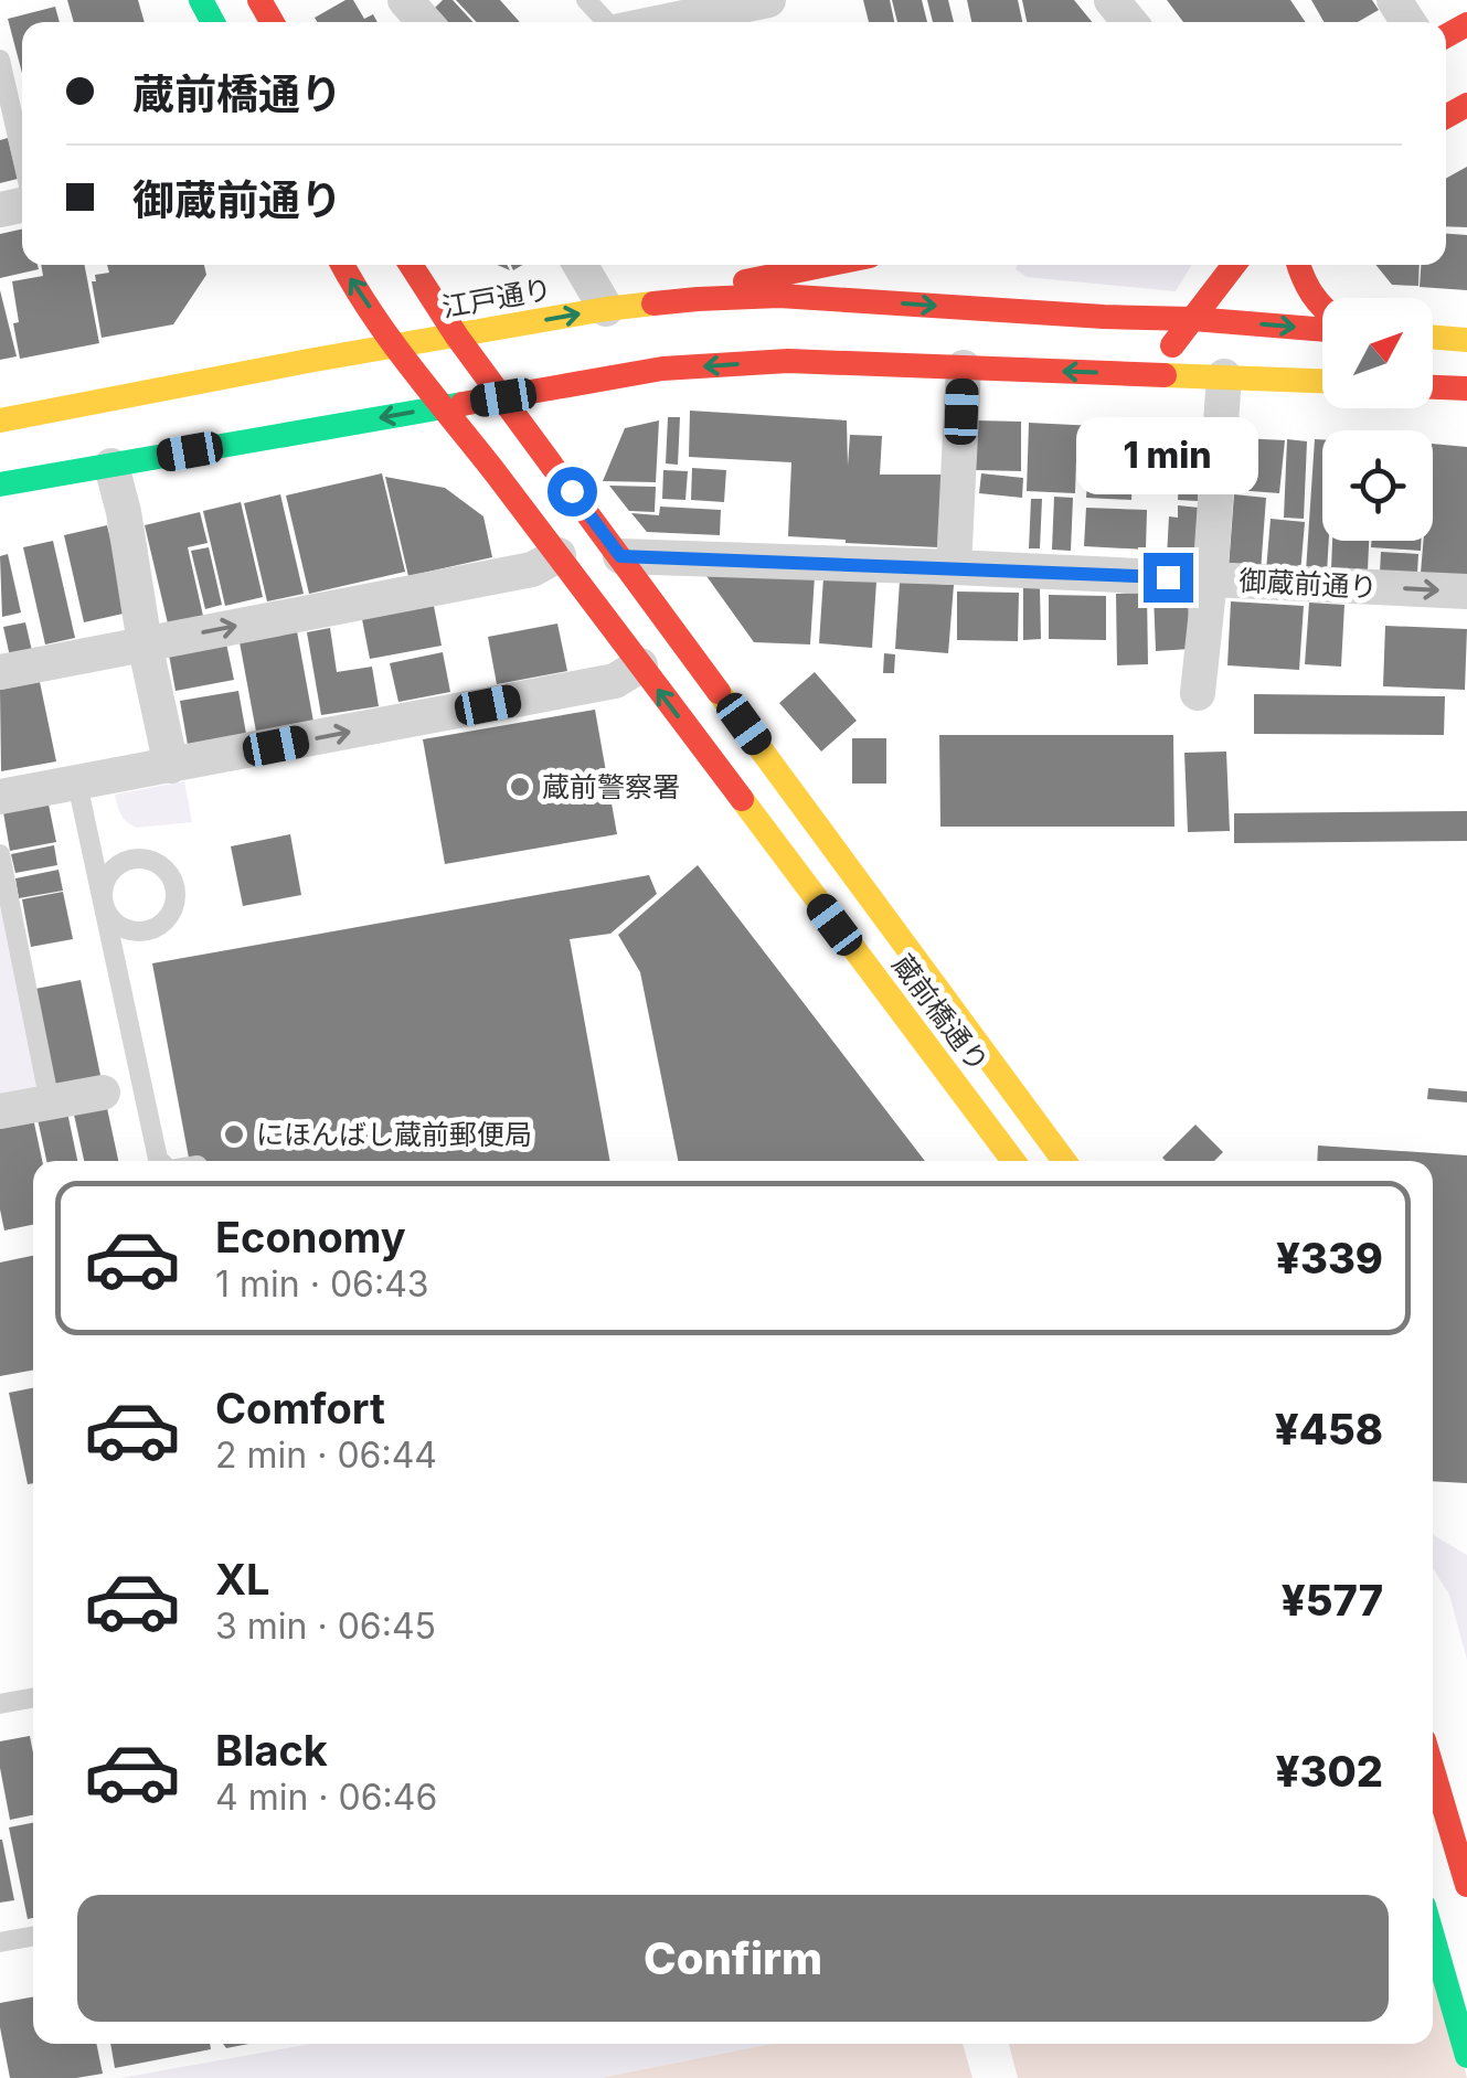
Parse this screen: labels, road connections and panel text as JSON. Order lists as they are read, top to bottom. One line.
{"streets":{"main road":["江戸通り","蔵前橋通り"],"street":["御蔵前通り"]},"crossings":[["江戸通り","蔵前橋通り"],["御蔵前通り","蔵前橋通り"]],"places":["蔵前警察署","にほんばし蔵前郵便局"],"north":"top right","page":{"banner":["蔵前橋通り","御蔵前通り"],"bubble":"1 min","list":[{"name":"Economy","note":"1 min · 06:43","value":"¥339"},{"name":"Comfort","note":"2 min · 06:44","value":"¥458"},{"name":"XL","note":"3 min · 06:45","value":"¥577"},{"name":"Black","note":"4 min · 06:46","value":"¥302"}],"buttons":"Confirm"}}
